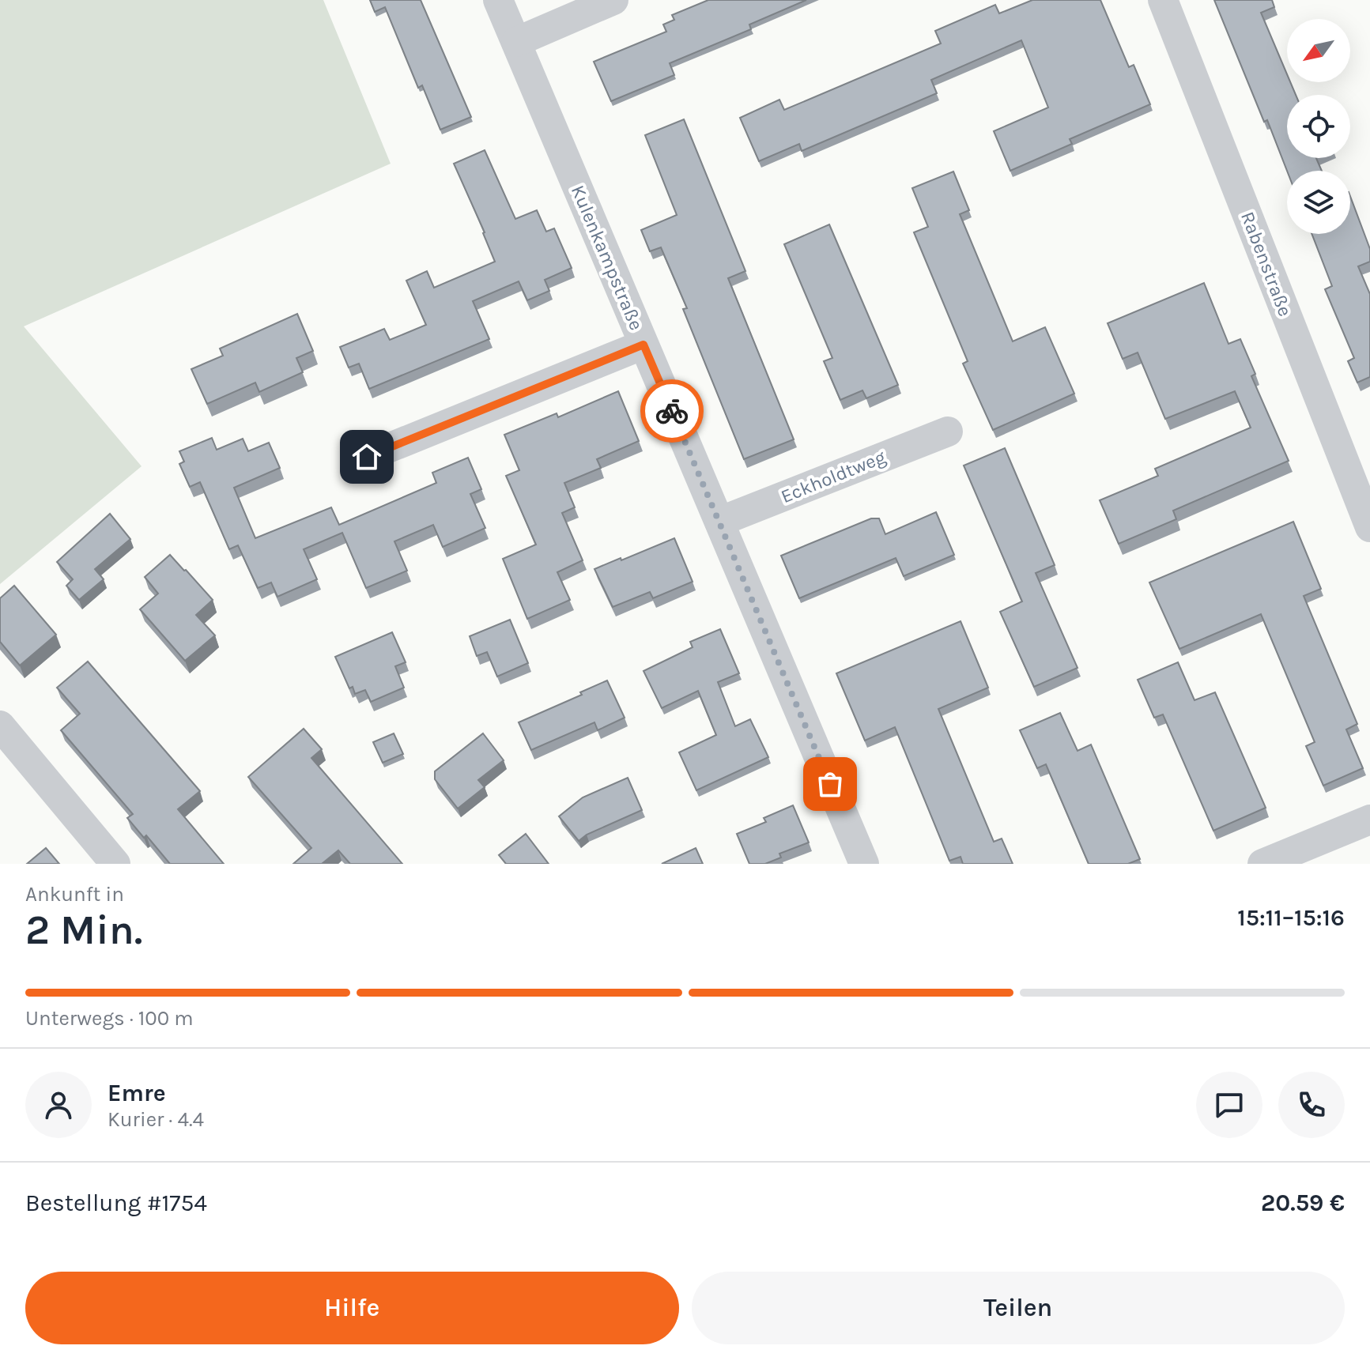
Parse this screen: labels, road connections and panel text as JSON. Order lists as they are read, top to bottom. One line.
{"streets":{"street":["Kulenkampstraße","Rabenstraße","Eckholdtweg"]},"crossings":[["Kulenkampstraße","Eckholdtweg"]],"north":"bottom left","page":{"heading":["2 Min.","Ankunft in","15:11–15:16"],"panel":["Emre","Kurier · 4.4","Bestellung #1754","20.59 €"],"bar":"Unterwegs · 100 m","buttons":["Hilfe","Teilen"]}}
